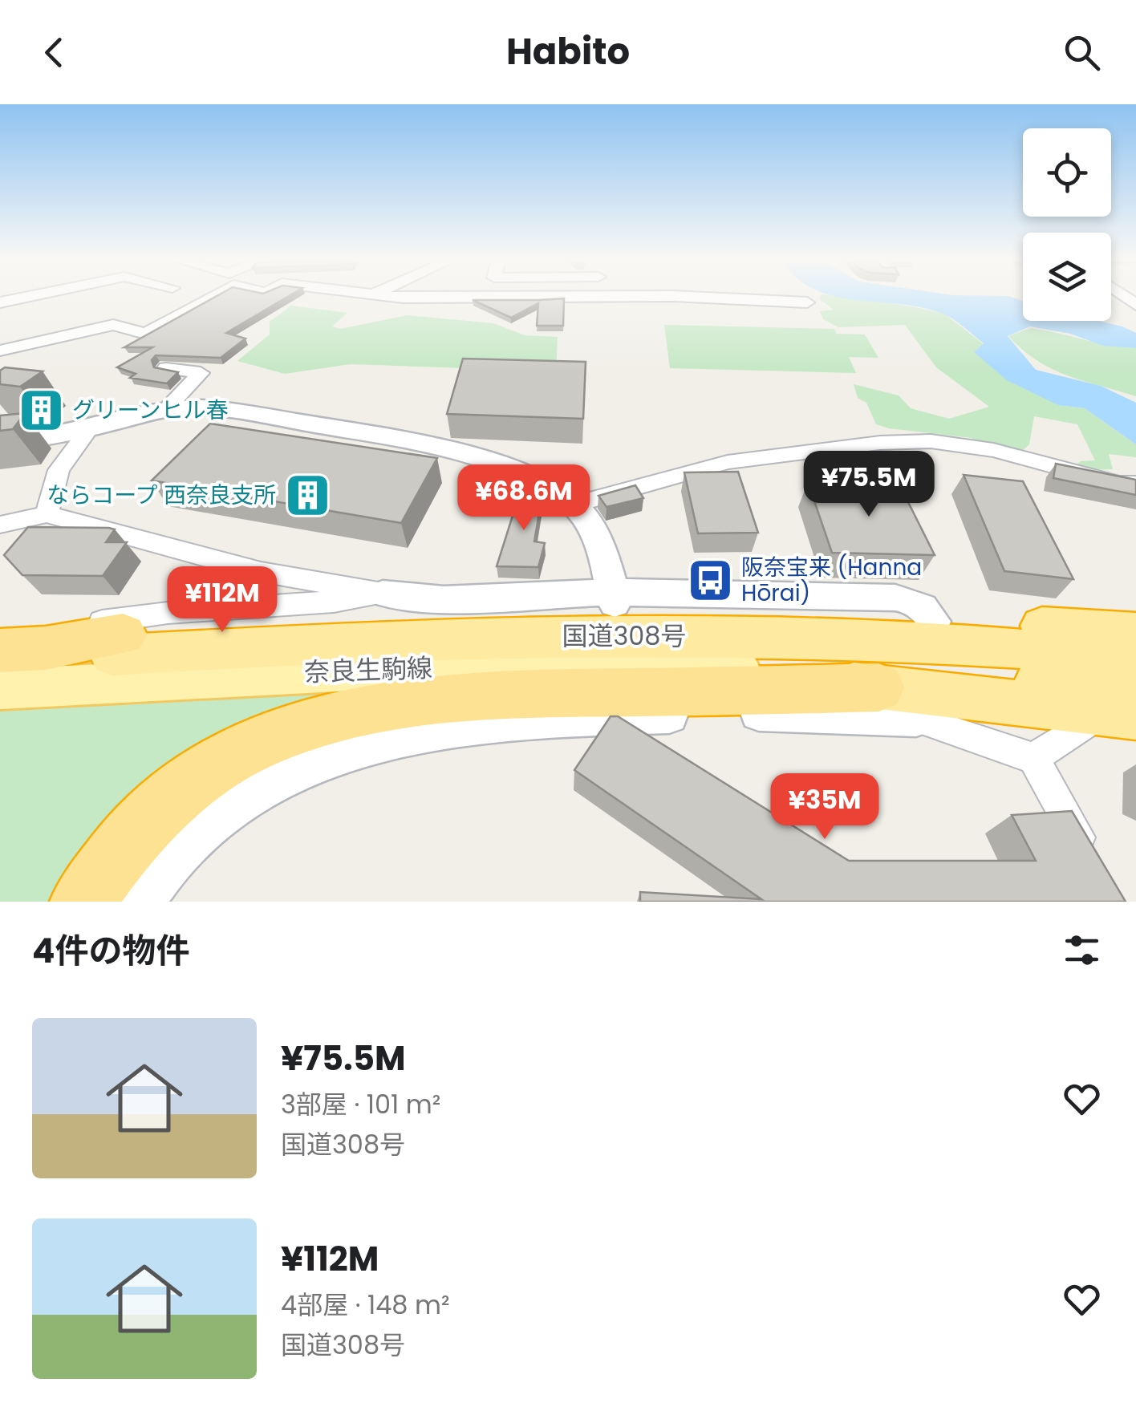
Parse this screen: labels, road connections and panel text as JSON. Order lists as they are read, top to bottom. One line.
{"streets":{"highway":["国道308号"],"main road":["奈良生駒線"]},"places":{"building":["グリーンヒル春","ならコープ 西奈良支所"],"bus stop":["阪奈宝来 (Hanna Hōrai)"]},"page":{"header":"Habito","price":["¥75.5M","¥68.6M","¥112M","¥35M"],"heading":"4件の物件","list":[{"name":"¥75.5M","note":"3部屋 · 101 m² · 国道308号"},{"name":"¥112M","note":"4部屋 · 148 m² · 国道308号"}]}}
